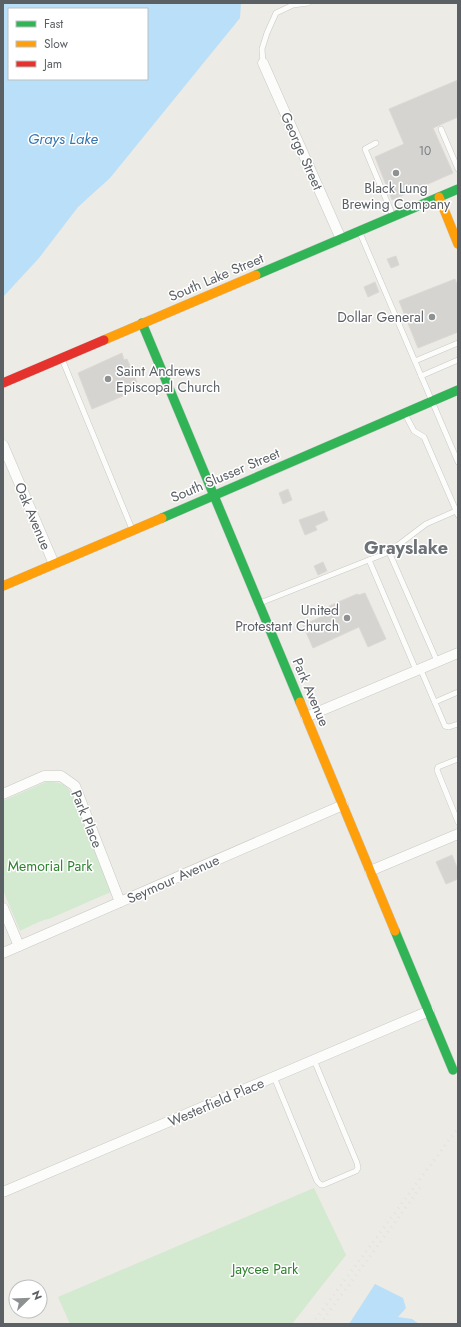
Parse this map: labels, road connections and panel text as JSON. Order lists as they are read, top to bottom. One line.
{"streets":{"street":["George Street","South Lake Street","South Slusser Street","Oak Avenue","Park Avenue","Park Place","Seymour Avenue","Westerfield Place"]},"crossings":[["George Street","South Lake Street"],["South Lake Street","Park Avenue"],["South Slusser Street","Oak Avenue"],["South Slusser Street","Park Avenue"],["Park Avenue","Seymour Avenue"],["Park Avenue","Westerfield Place"],["Park Place","Seymour Avenue"]],"districts":["Grayslake"],"water":["Grays Lake"],"parks":["Memorial Park","Jaycee Park"],"places":["Black Lung Brewing Company","Dollar General","Saint Andrews Episcopal Church","United Protestant Church"],"house_numbers":["10"],"legend":["Fast","Slow","Jam"],"north":"top right"}
